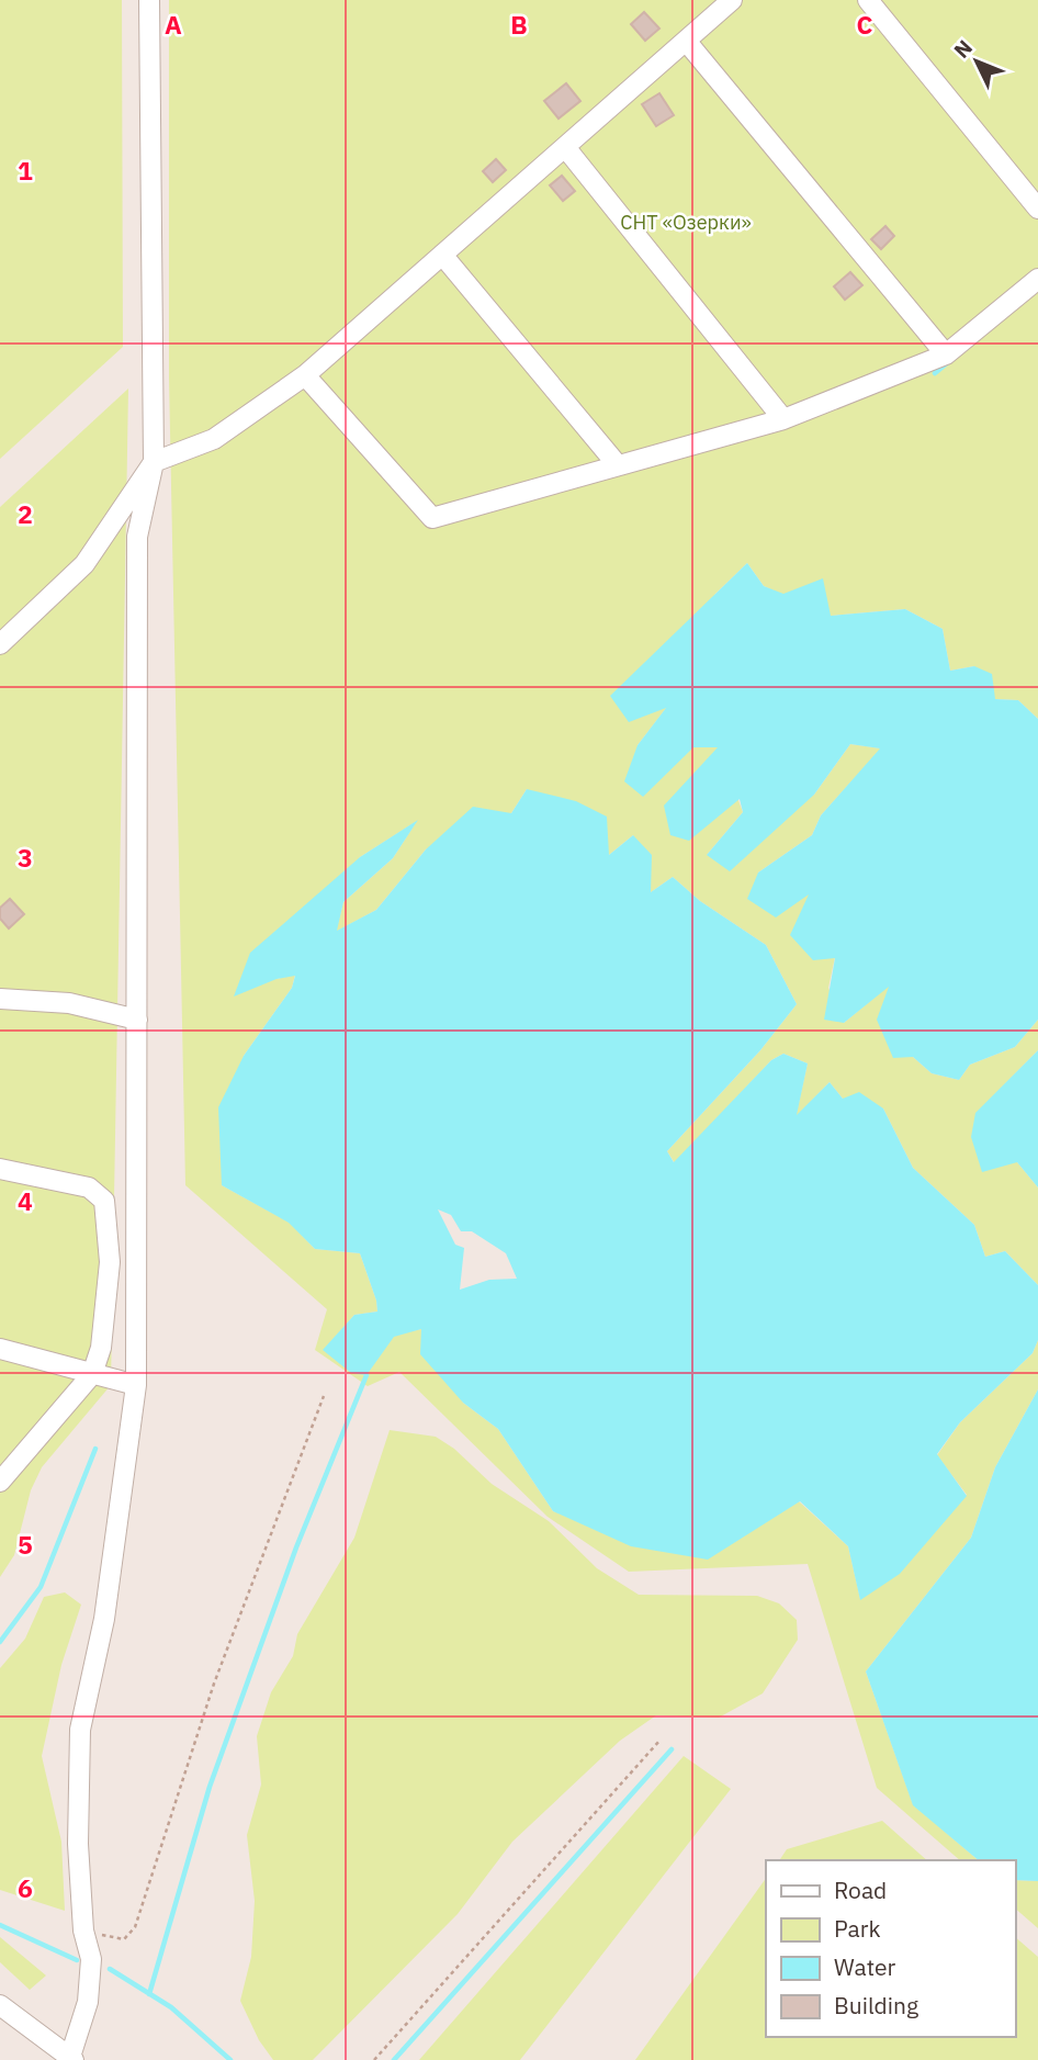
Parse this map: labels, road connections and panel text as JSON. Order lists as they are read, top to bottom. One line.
{"parks":["СНТ «Озерки»"],"legend":["Road","Park","Water","Building"],"north":"top left","grid":{"columns":["A","B","C"],"rows":["1","2","3","4","5","6"]}}
